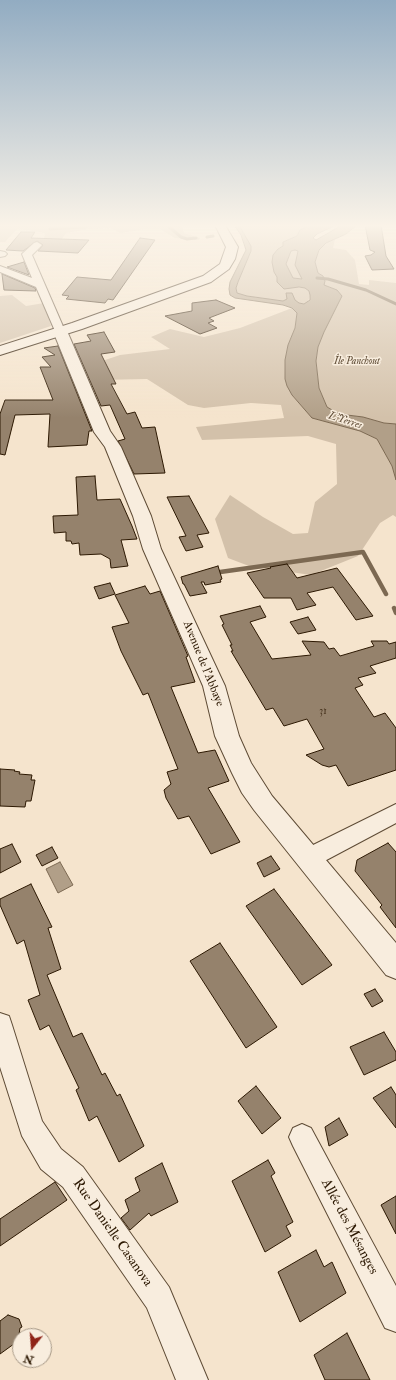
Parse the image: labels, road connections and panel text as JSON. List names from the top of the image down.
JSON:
{
  "streets": {
    "street": ["Avenue de l'Abbaye", "Allée des Mésanges", "Rue Danielle Casanova"]
  },
  "water": ["L'Yerres"],
  "parks": ["Île Panchout"],
  "house_numbers": ["31"],
  "north": "bottom"
}
